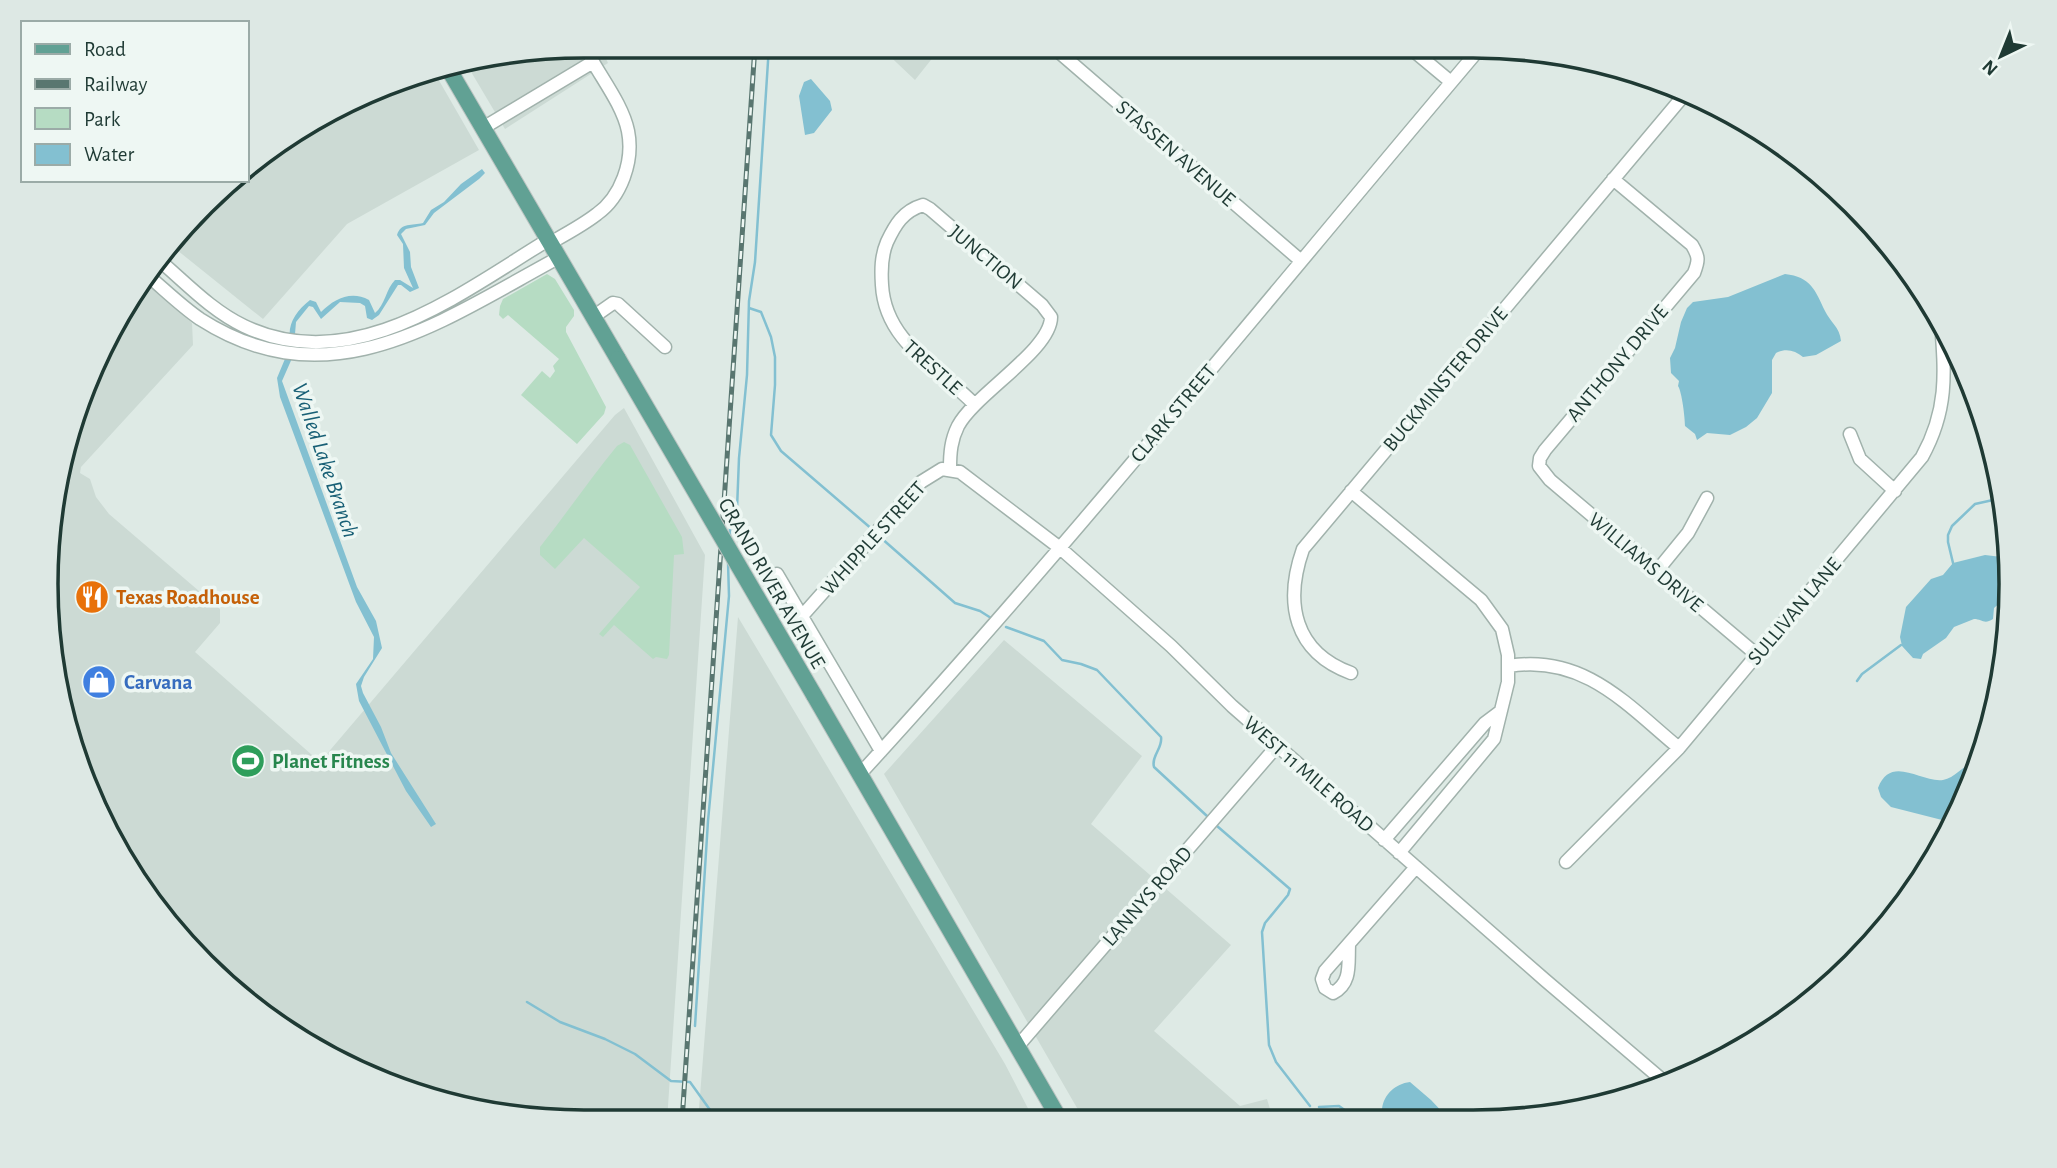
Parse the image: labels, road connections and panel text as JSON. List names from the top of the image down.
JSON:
{
  "streets": {
    "main road": ["GRAND RIVER AVENUE"],
    "street": [
      "STASSEN AVENUE",
      "JUNCTION",
      "ANTHONY DRIVE",
      "TRESTLE",
      "BUCKMINSTER DRIVE",
      "CLARK STREET",
      "WHIPPLE STREET",
      "WILLIAMS DRIVE",
      "SULLIVAN LANE",
      "WEST 11 MILE ROAD",
      "LANNYS ROAD"
    ]
  },
  "crossings": [
    ["STASSEN AVENUE", "CLARK STREET"],
    ["JUNCTION", "TRESTLE"],
    ["ANTHONY DRIVE", "BUCKMINSTER DRIVE"],
    ["ANTHONY DRIVE", "WILLIAMS DRIVE"],
    ["CLARK STREET", "GRAND RIVER AVENUE"],
    ["CLARK STREET", "WEST 11 MILE ROAD"],
    ["WHIPPLE STREET", "WEST 11 MILE ROAD"],
    ["WILLIAMS DRIVE", "SULLIVAN LANE"],
    ["GRAND RIVER AVENUE", "LANNYS ROAD"],
    ["WEST 11 MILE ROAD", "LANNYS ROAD"]
  ],
  "water": ["Walled Lake Branch"],
  "places": {
    "restaurant": ["Texas Roadhouse"],
    "shop": ["Carvana"],
    "sports": ["Planet Fitness"]
  },
  "legend": [
    "Road",
    "Railway",
    "Park",
    "Water"
  ],
  "north": "bottom left"
}
